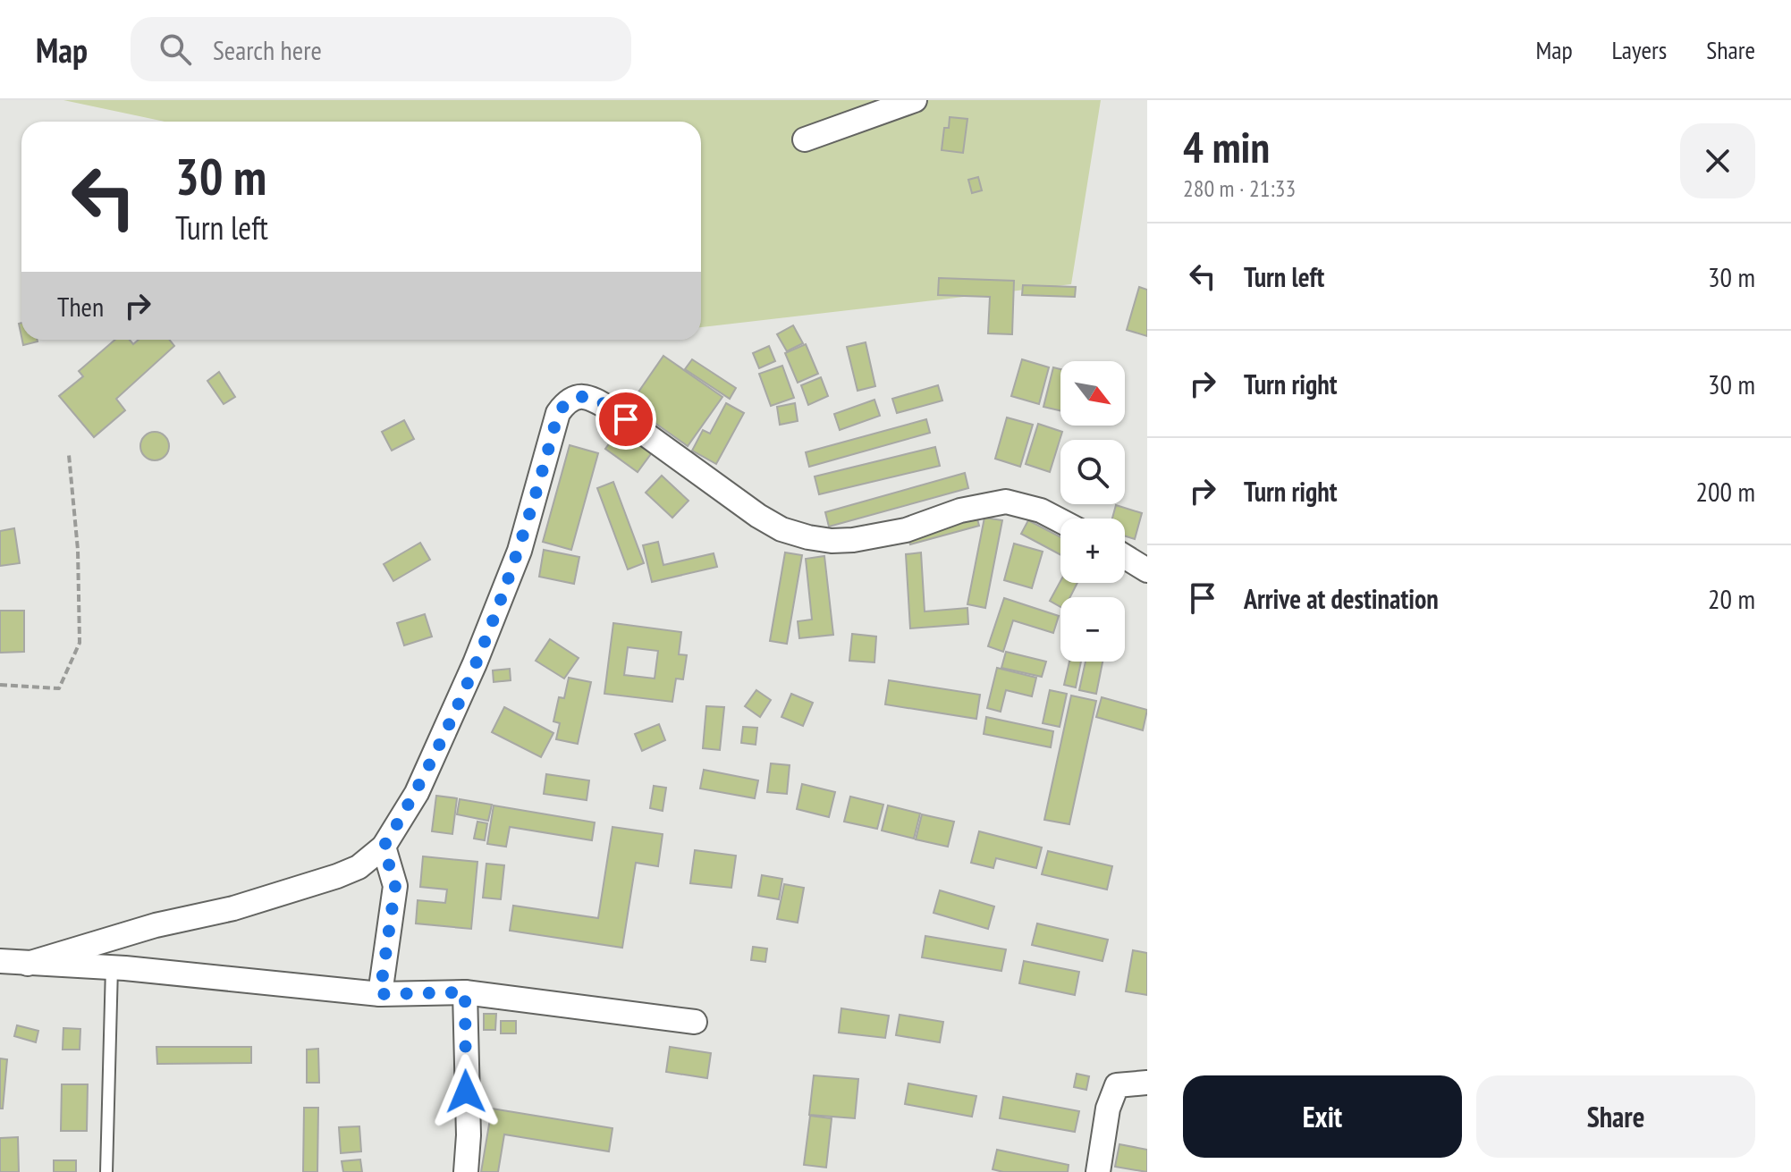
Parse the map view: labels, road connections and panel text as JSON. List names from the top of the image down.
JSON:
{
  "north": "bottom right",
  "page": {
    "header": "Map",
    "search": "Search here",
    "nav": ["Map", "Layers", "Share"],
    "heading": ["4 min", "280 m · 21:33"],
    "turn": ["30 m", "Turn left"],
    "list": [
      {
        "name": "Turn left",
        "value": "30 m"
      },
      {
        "name": "Turn right",
        "value": "30 m"
      },
      {
        "name": "Turn right",
        "value": "200 m"
      },
      {
        "name": "Arrive at destination",
        "value": "20 m"
      }
    ],
    "then": "Then",
    "map_buttons": ["+", "−"],
    "buttons": ["Exit", "Share"]
  }
}
